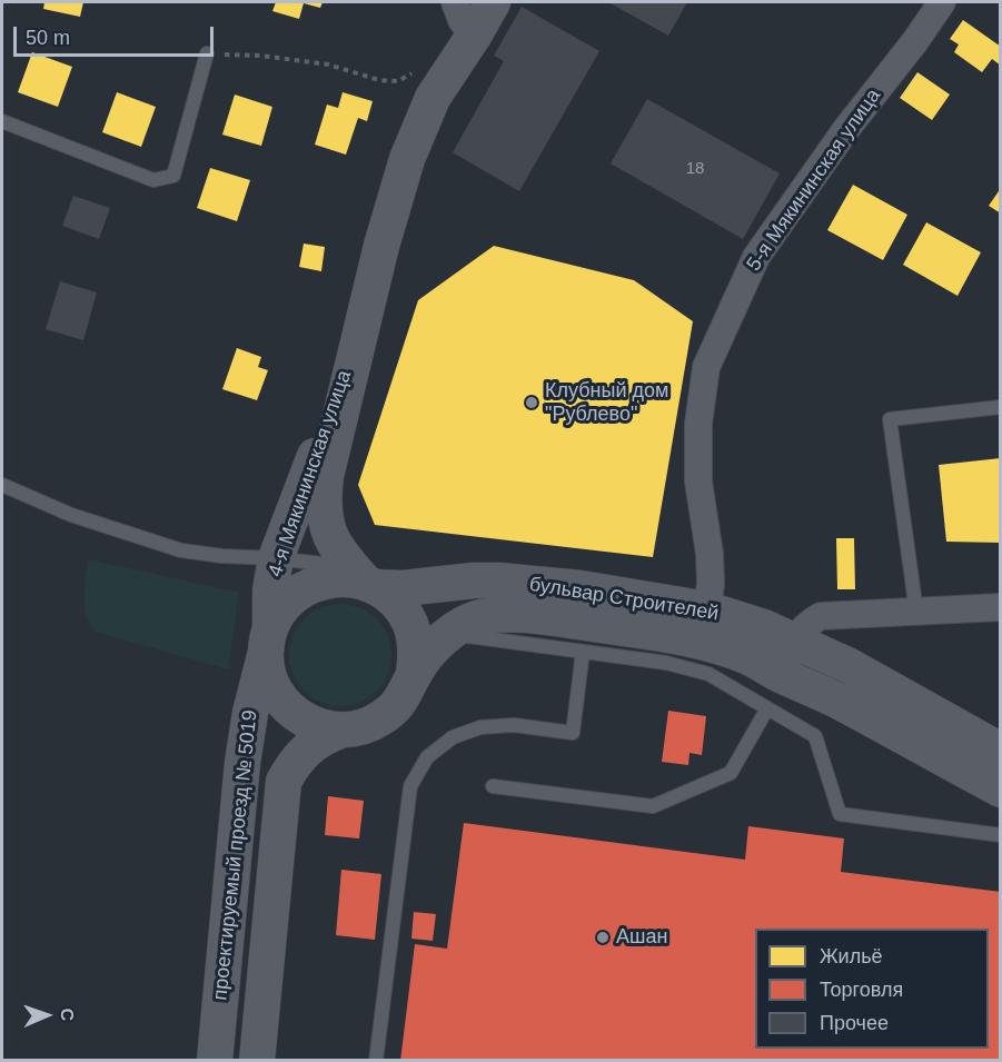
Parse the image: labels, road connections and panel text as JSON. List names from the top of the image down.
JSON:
{
  "streets": {
    "street": [
      "5-я Мякининская улица",
      "4-я Мякининская улица",
      "бульвар Строителей",
      "проектируемый проезд № 5019"
    ]
  },
  "crossings": [
    ["5-я Мякининская улица", "бульвар Строителей"],
    ["4-я Мякининская улица", "бульвар Строителей"],
    ["4-я Мякининская улица", "проектируемый проезд № 5019"],
    ["бульвар Строителей", "проектируемый проезд № 5019"]
  ],
  "places": ["Клубный дом \"Рублево\"", "Ашан"],
  "house_numbers": ["18"],
  "legend": ["Жильё", "Торговля", "Прочее"],
  "scale_bar": "50 m",
  "north": "right"
}
